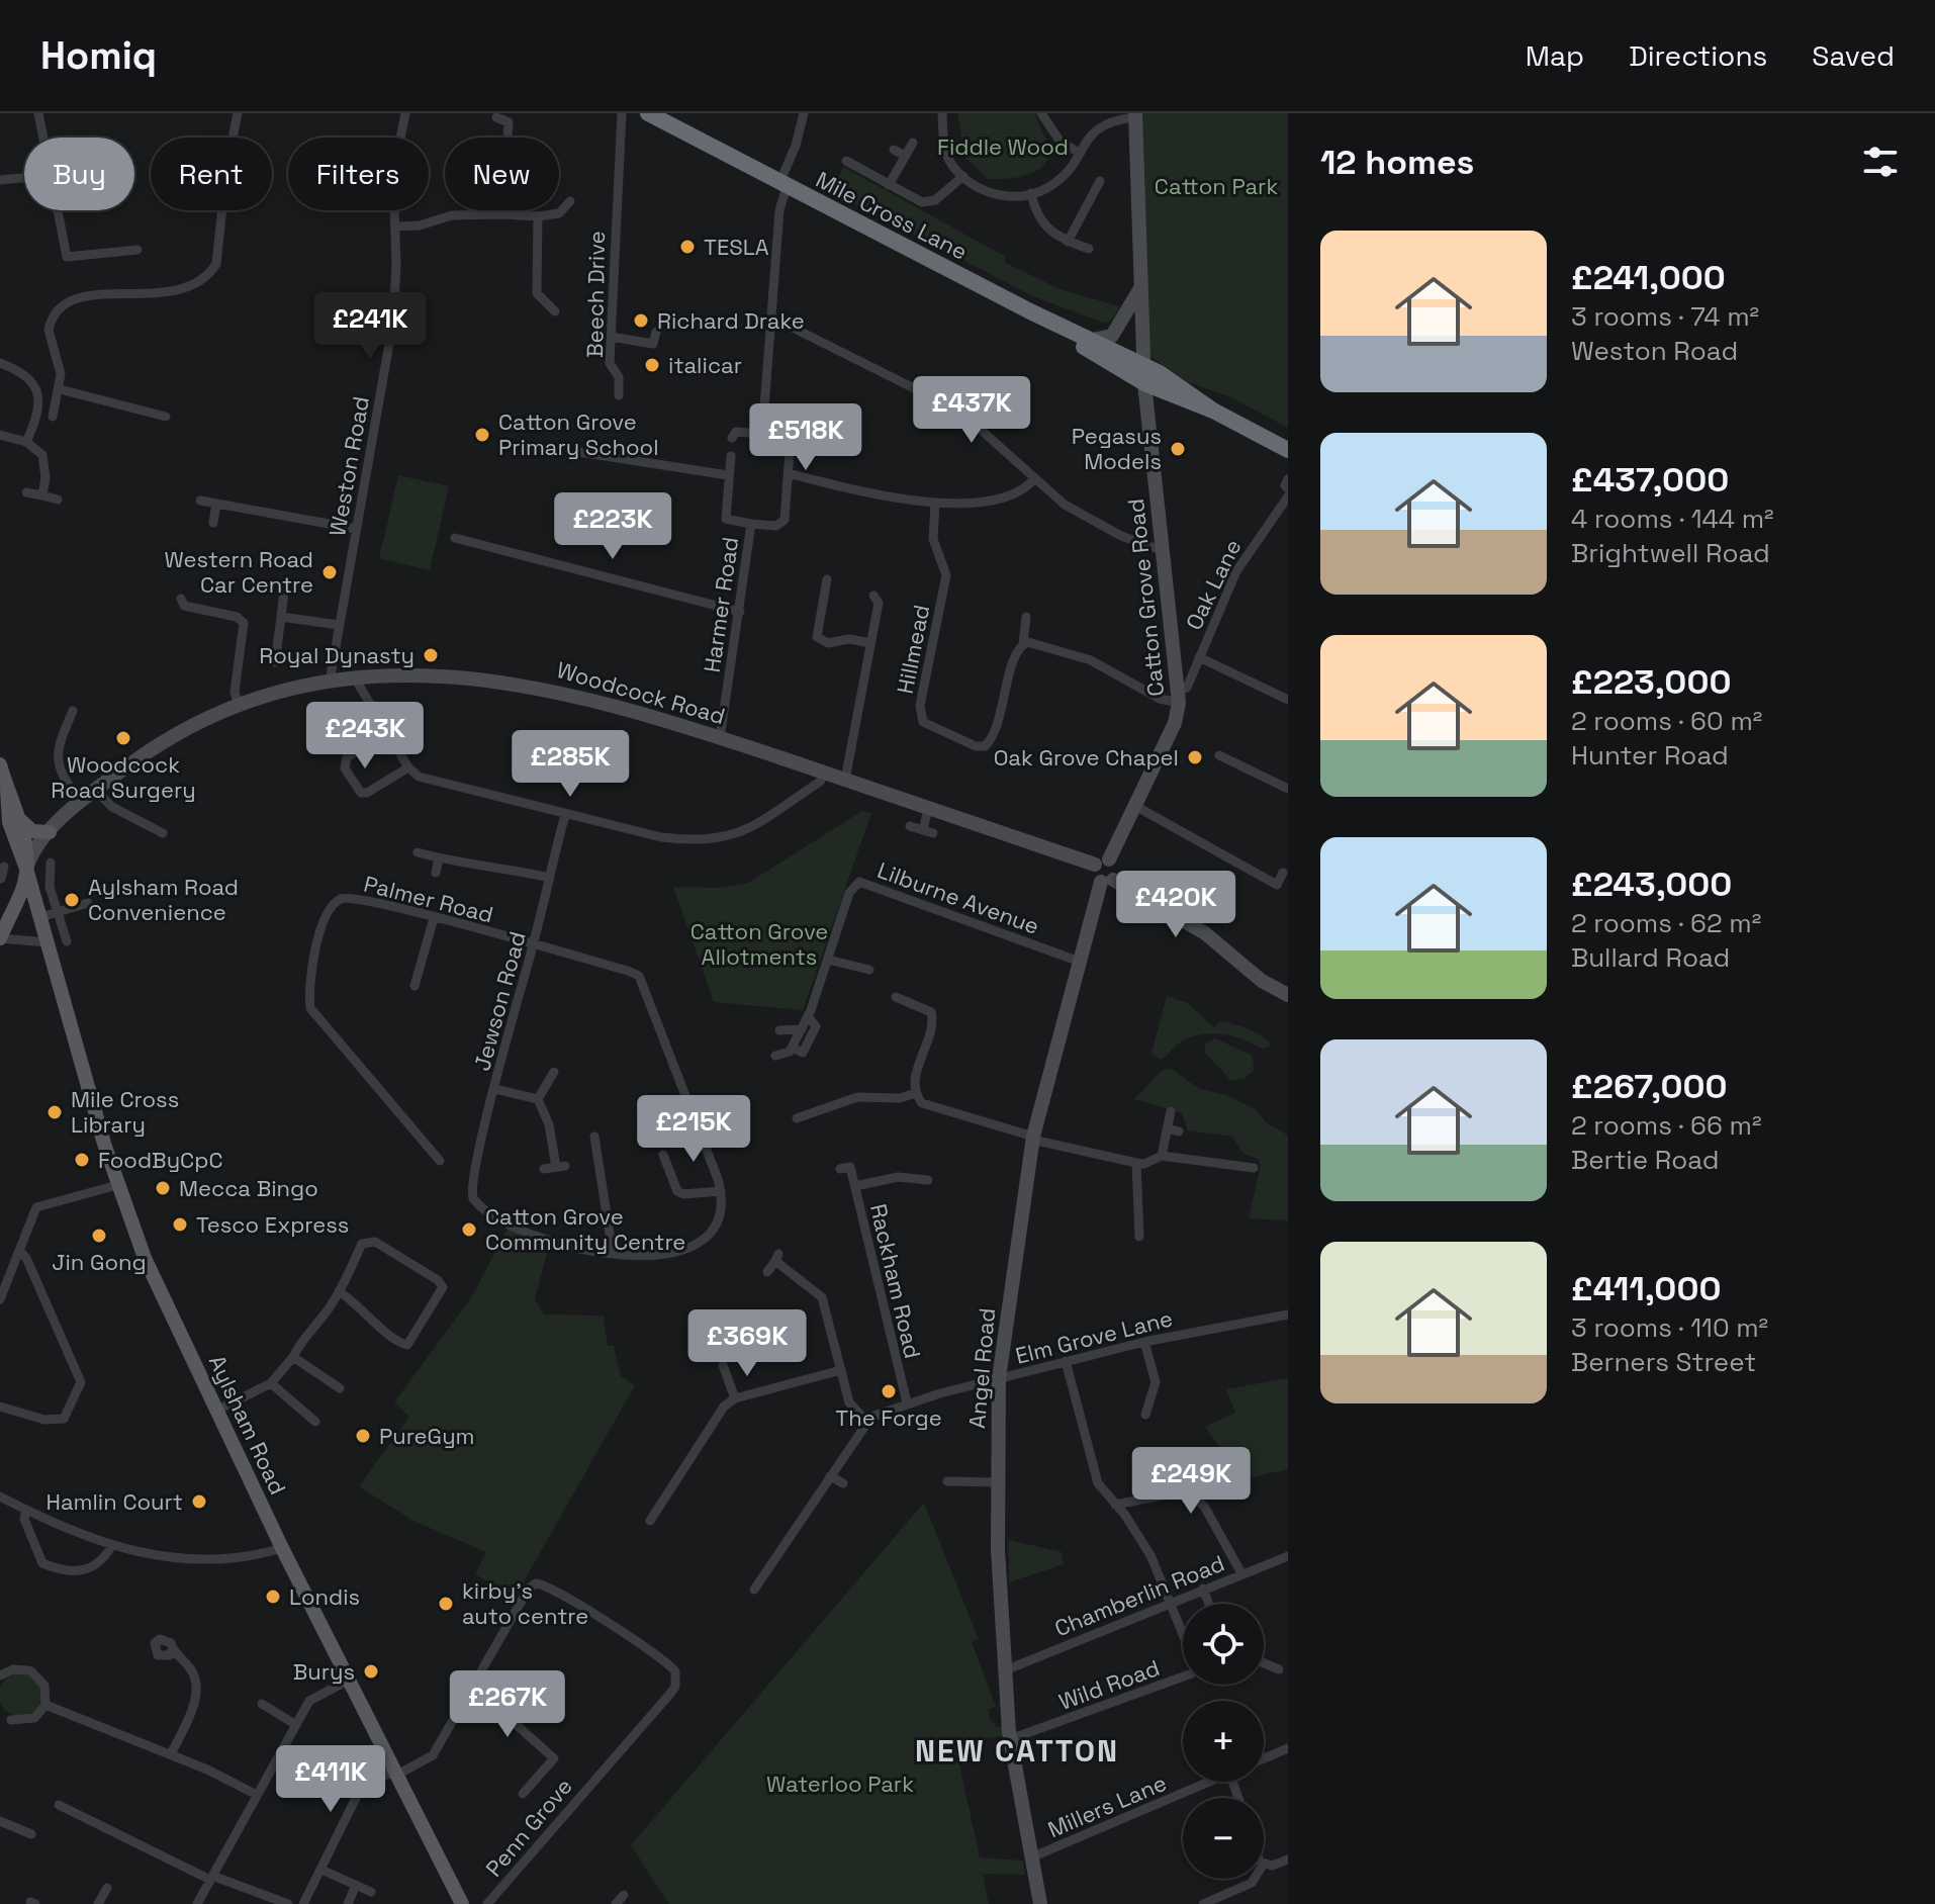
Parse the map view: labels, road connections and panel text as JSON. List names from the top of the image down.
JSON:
{
  "streets": {
    "highway": ["Mile Cross Lane"],
    "main road": ["Aylsham Road"],
    "street": [
      "Beech Drive",
      "Weston Road",
      "Oak Lane",
      "Catton Grove Road",
      "Harmer Road",
      "Hillmead",
      "Woodcock Road",
      "Lilburne Avenue",
      "Palmer Road",
      "Jewson Road",
      "Rackham Road",
      "Elm Grove Lane",
      "Angel Road",
      "Chamberlin Road",
      "Wild Road",
      "Millers Lane",
      "Penn Grove"
    ]
  },
  "crossings": [
    ["Mile Cross Lane", "Catton Grove Road"],
    ["Weston Road", "Woodcock Road"],
    ["Oak Lane", "Catton Grove Road"],
    ["Catton Grove Road", "Woodcock Road"],
    ["Harmer Road", "Woodcock Road"],
    ["Woodcock Road", "Aylsham Road"],
    ["Lilburne Avenue", "Angel Road"],
    ["Palmer Road", "Jewson Road"],
    ["Rackham Road", "Elm Grove Lane"],
    ["Elm Grove Lane", "Angel Road"],
    ["Angel Road", "Chamberlin Road"],
    ["Angel Road", "Wild Road"],
    ["Angel Road", "Millers Lane"],
    ["Chamberlin Road", "Wild Road"]
  ],
  "districts": ["NEW CATTON"],
  "parks": [
    "Fiddle Wood",
    "Catton Park",
    "Catton Grove Allotments",
    "Waterloo Park"
  ],
  "places": [
    "TESLA",
    "Richard Drake",
    "italicar",
    "Catton Grove Primary School",
    "Pegasus Models",
    "Western Road Car Centre",
    "Royal Dynasty",
    "Woodcock Road Surgery",
    "Oak Grove Chapel",
    "Aylsham Road Convenience",
    "Mile Cross Library",
    "FoodByCpC",
    "Mecca Bingo",
    "Tesco Express",
    "Catton Grove Community Centre",
    "Jin Gong",
    "The Forge",
    "PureGym",
    "Hamlin Court",
    "Londis",
    "kirby's auto centre",
    "Burys"
  ],
  "page": {
    "header": "Homiq",
    "nav": ["Map", "Directions", "Saved"],
    "heading": "12 homes",
    "chip": [
      "Buy",
      "Rent",
      "Filters",
      "New"
    ],
    "list": [
      {
        "name": "£241,000",
        "note": "3 rooms · 74 m² · Weston Road"
      },
      {
        "name": "£437,000",
        "note": "4 rooms · 144 m² · Brightwell Road"
      },
      {
        "name": "£223,000",
        "note": "2 rooms · 60 m² · Hunter Road"
      },
      {
        "name": "£243,000",
        "note": "2 rooms · 62 m² · Bullard Road"
      },
      {
        "name": "£267,000",
        "note": "2 rooms · 66 m² · Bertie Road"
      },
      {
        "name": "£411,000",
        "note": "3 rooms · 110 m² · Berners Street"
      }
    ],
    "price": [
      "£241K",
      "£437K",
      "£518K",
      "£223K",
      "£243K",
      "£285K",
      "£420K",
      "£215K",
      "£369K",
      "£249K",
      "£267K",
      "£411K"
    ],
    "map_buttons": ["+", "−"]
  }
}
